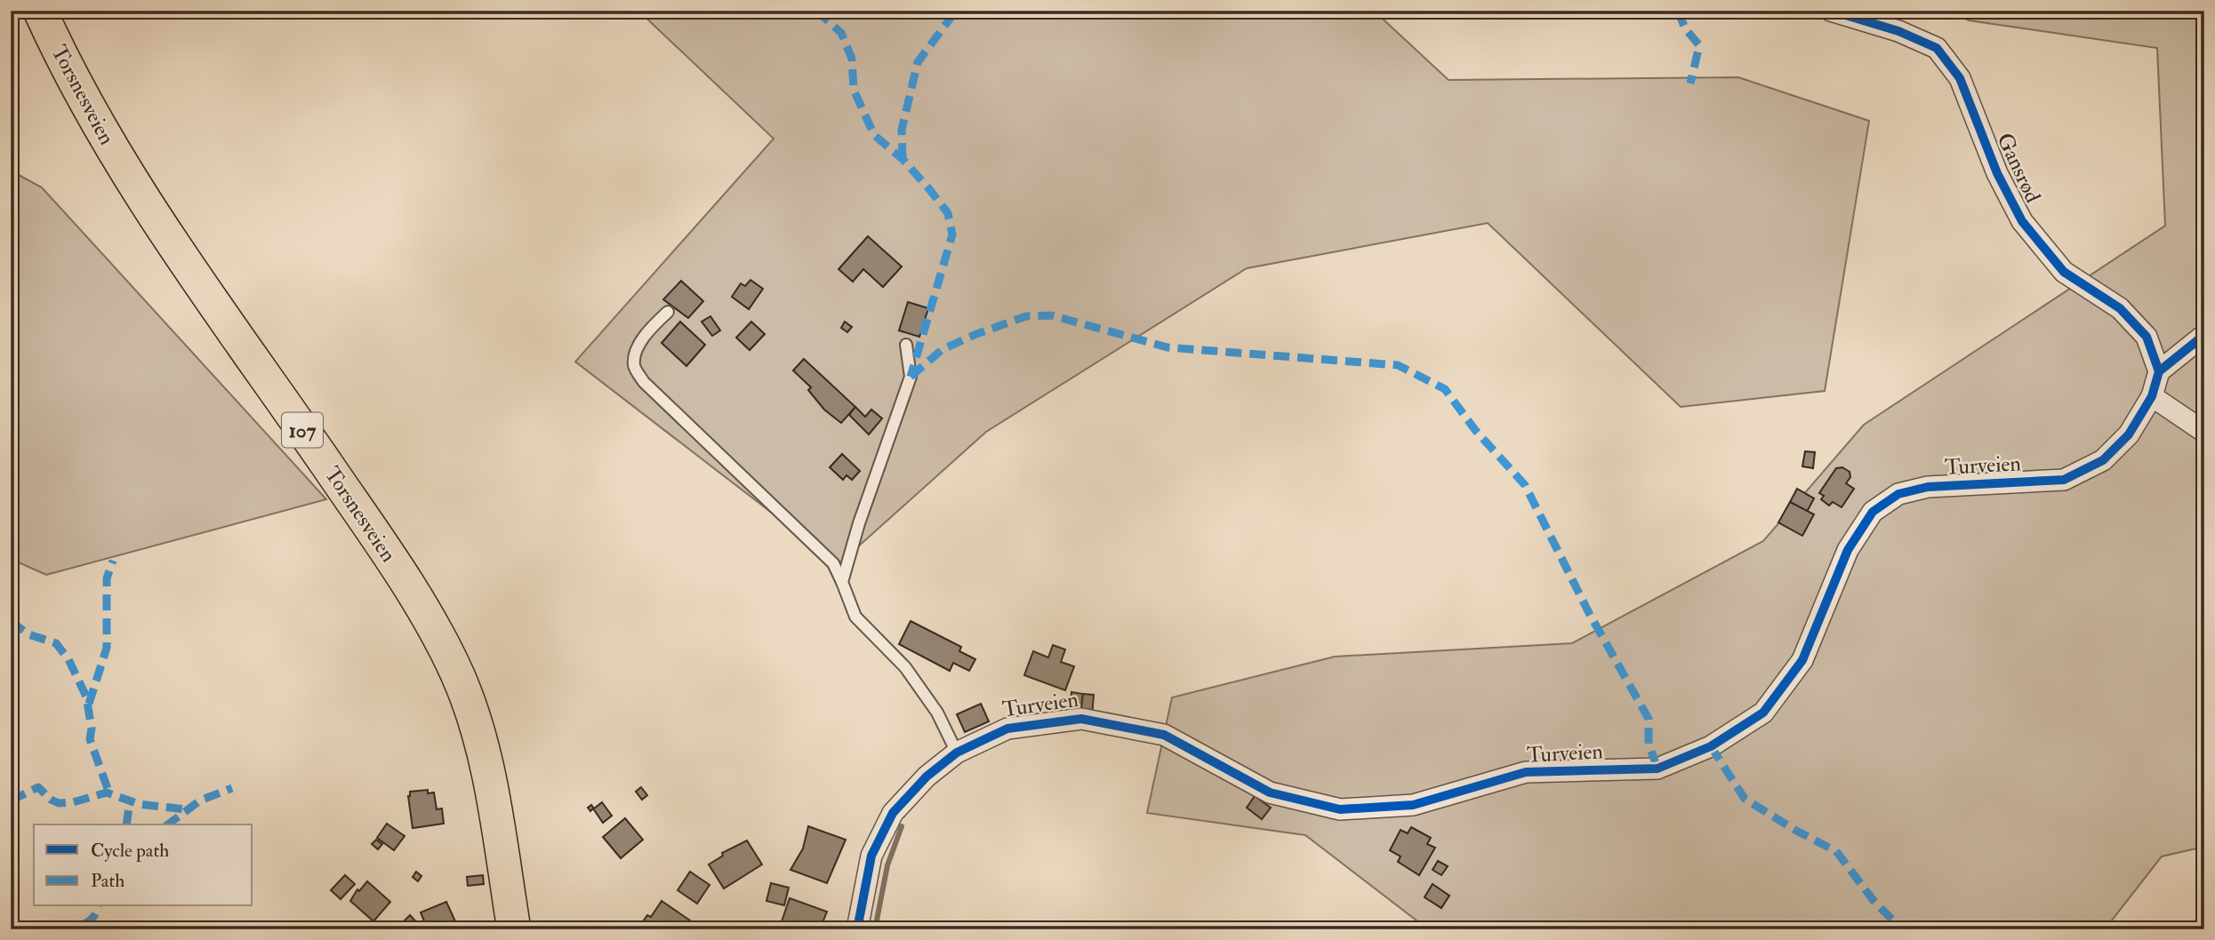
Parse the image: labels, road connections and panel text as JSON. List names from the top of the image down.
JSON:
{
  "streets": {
    "main road": ["Torsnesveien", "107"],
    "street": ["Gansrød", "Turveien"]
  },
  "crossings": [
    ["Gansrød", "Turveien"]
  ],
  "legend": ["Cycle path", "Path"]
}
